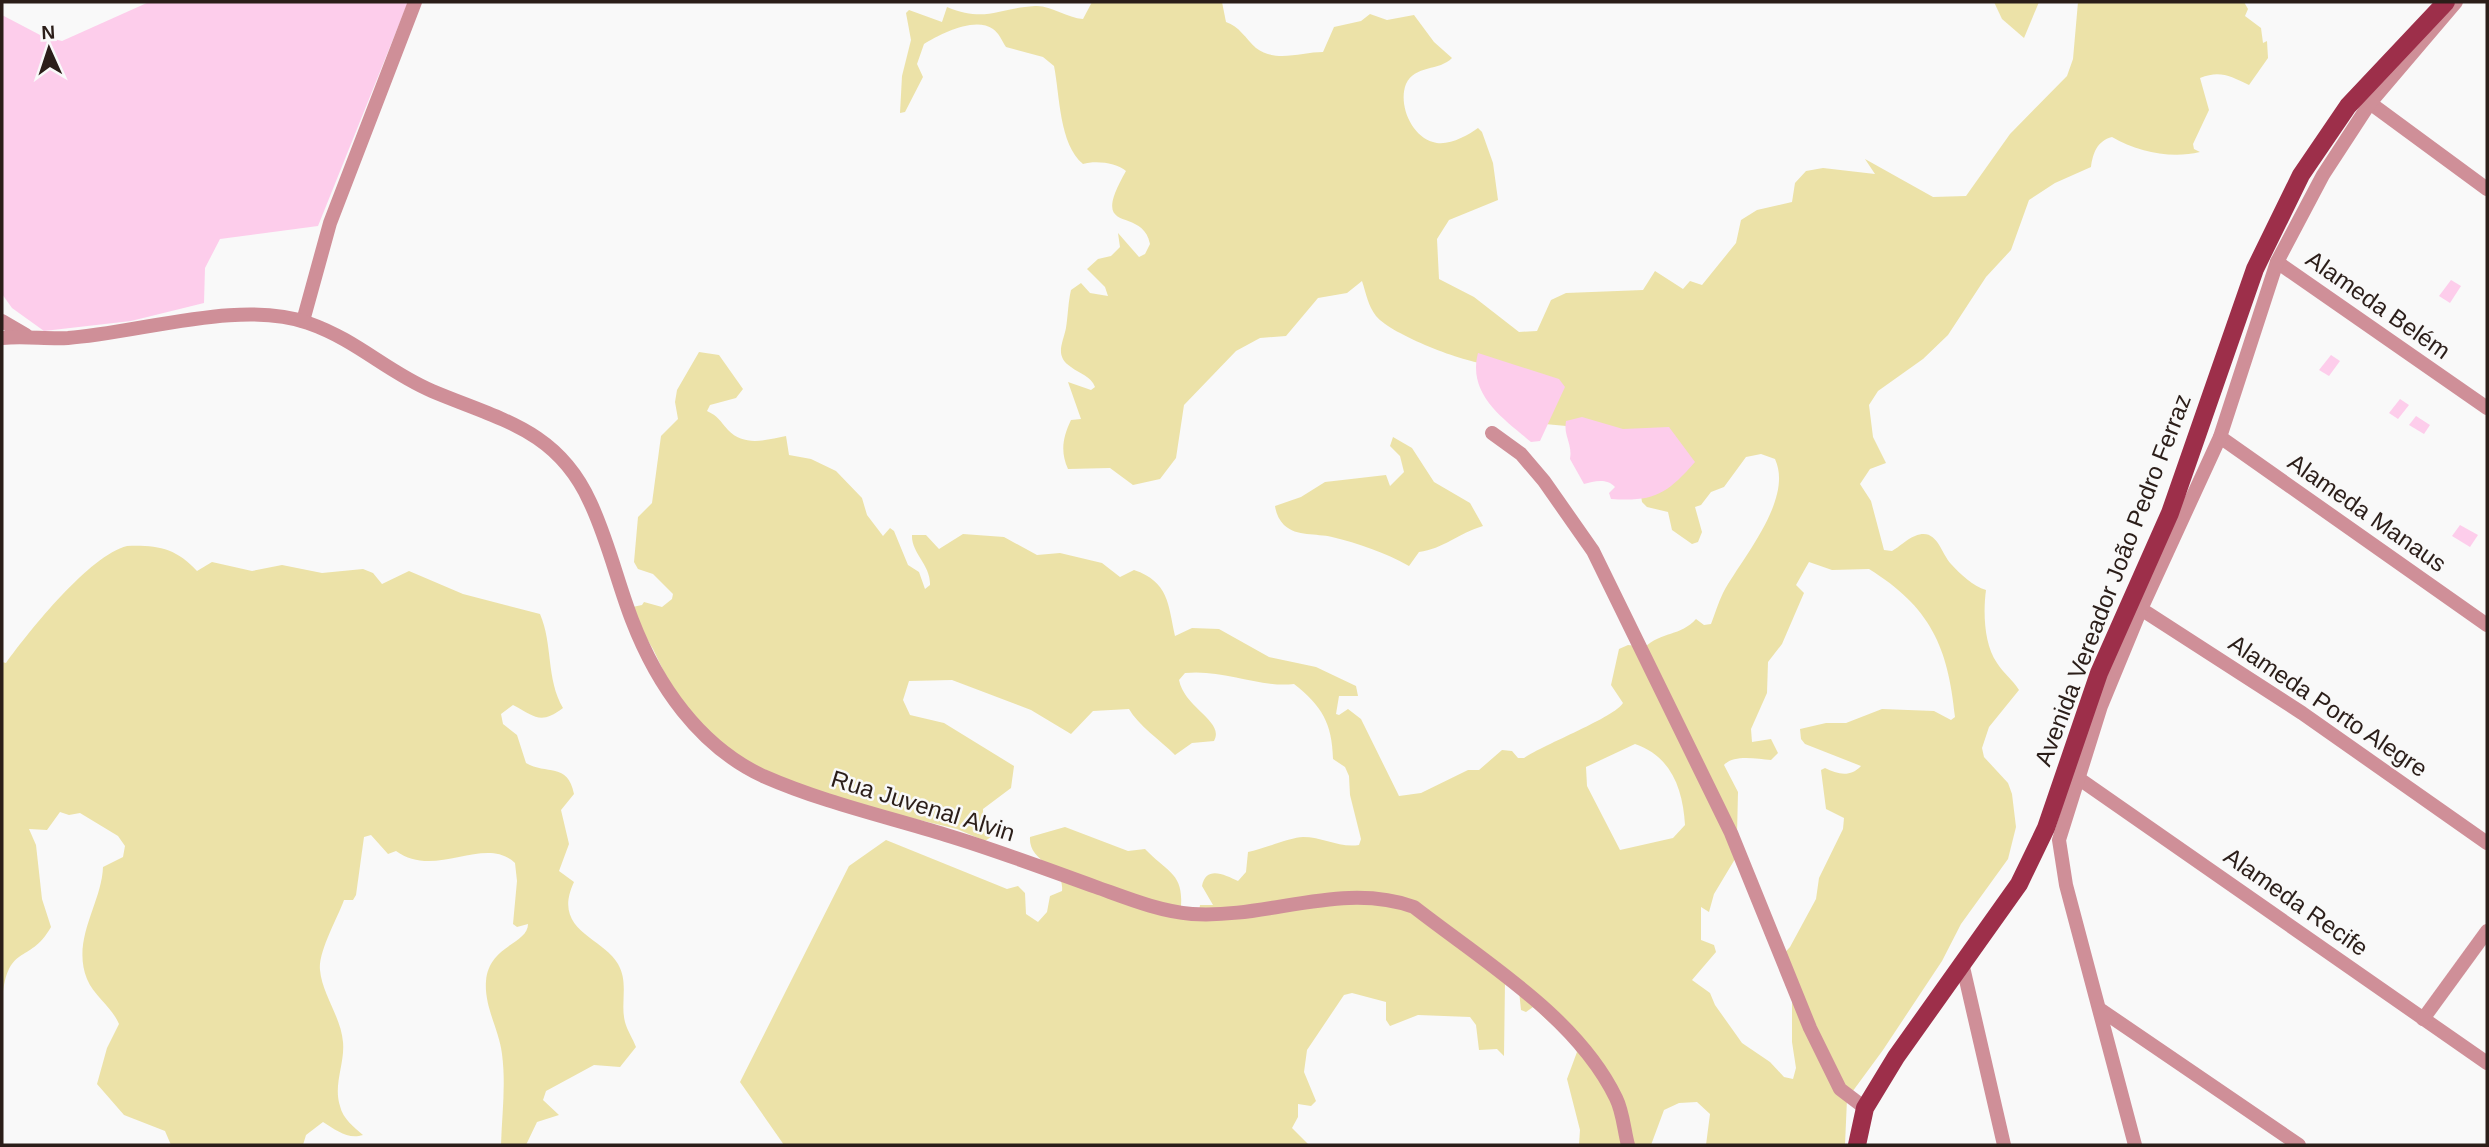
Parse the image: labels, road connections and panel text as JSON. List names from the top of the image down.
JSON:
{
  "streets": {
    "main road": ["Avenida Vereador João Pedro Ferraz"],
    "street": [
      "Alameda Belém",
      "Alameda Manaus",
      "Alameda Porto Alegre",
      "Rua Juvenal Alvin",
      "Alameda Recife"
    ]
  },
  "north": "top"
}
